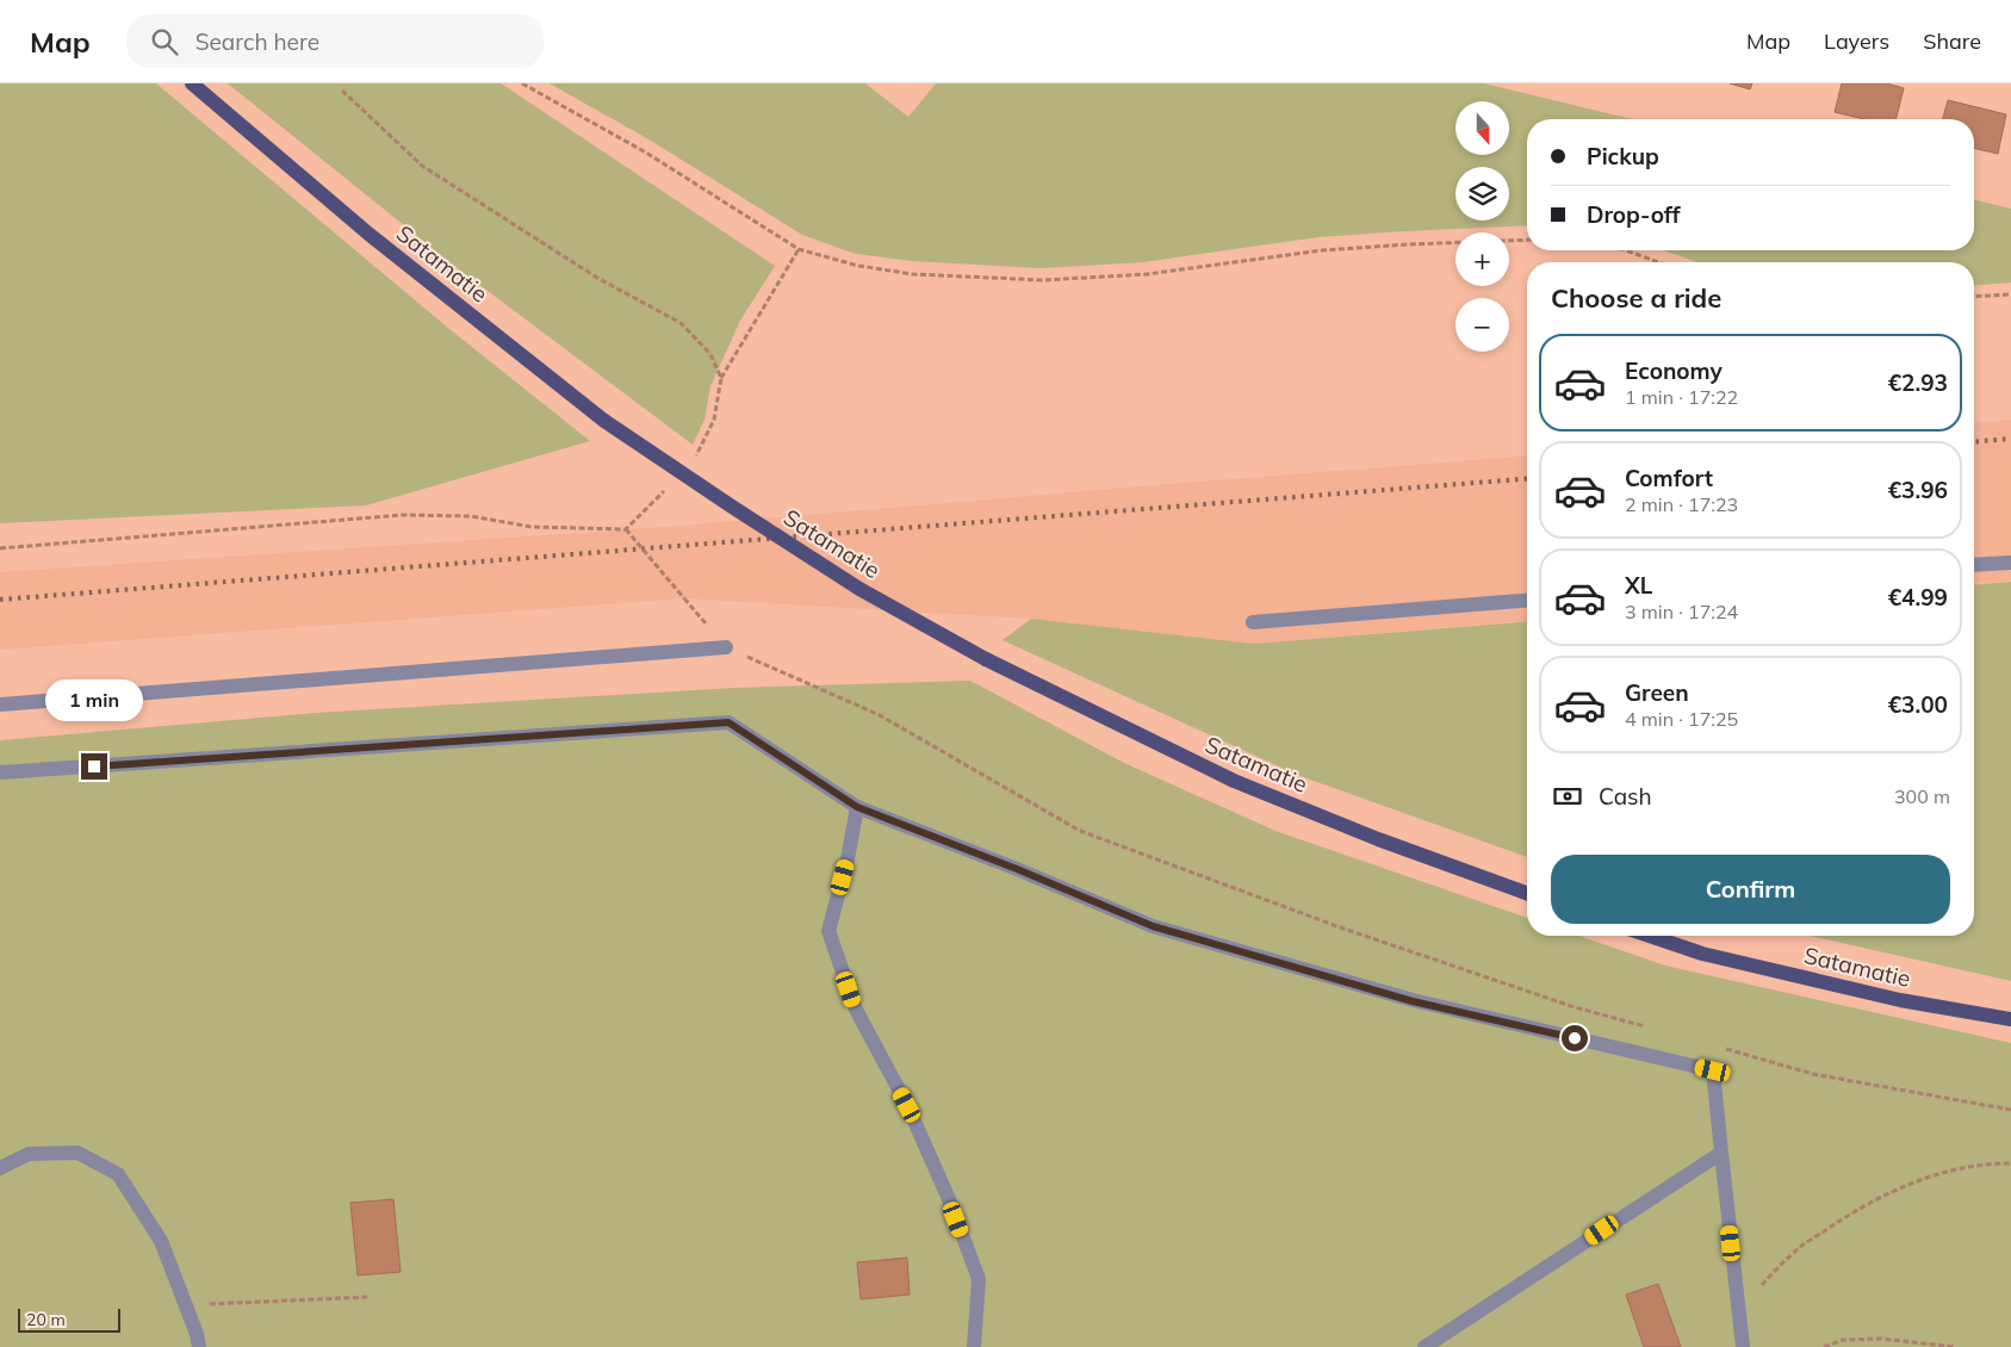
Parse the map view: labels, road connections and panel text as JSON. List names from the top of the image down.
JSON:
{
  "streets": {
    "main road": ["Satamatie"]
  },
  "scale_bar": "20 m",
  "north": "bottom",
  "page": {
    "header": "Map",
    "search": "Search here",
    "nav": ["Map", "Layers", "Share"],
    "map_buttons": ["+", "−"],
    "banner": ["Pickup", "Drop-off"],
    "heading": "Choose a ride",
    "list": [
      {
        "name": "Economy",
        "note": "1 min · 17:22",
        "value": "€2.93"
      },
      {
        "name": "Comfort",
        "note": "2 min · 17:23",
        "value": "€3.96"
      },
      {
        "name": "XL",
        "note": "3 min · 17:24",
        "value": "€4.99"
      },
      {
        "name": "Green",
        "note": "4 min · 17:25",
        "value": "€3.00"
      }
    ],
    "bubble": "1 min",
    "pay": ["Cash", "300 m"],
    "buttons": "Confirm",
    "scale": "20 m"
  }
}
